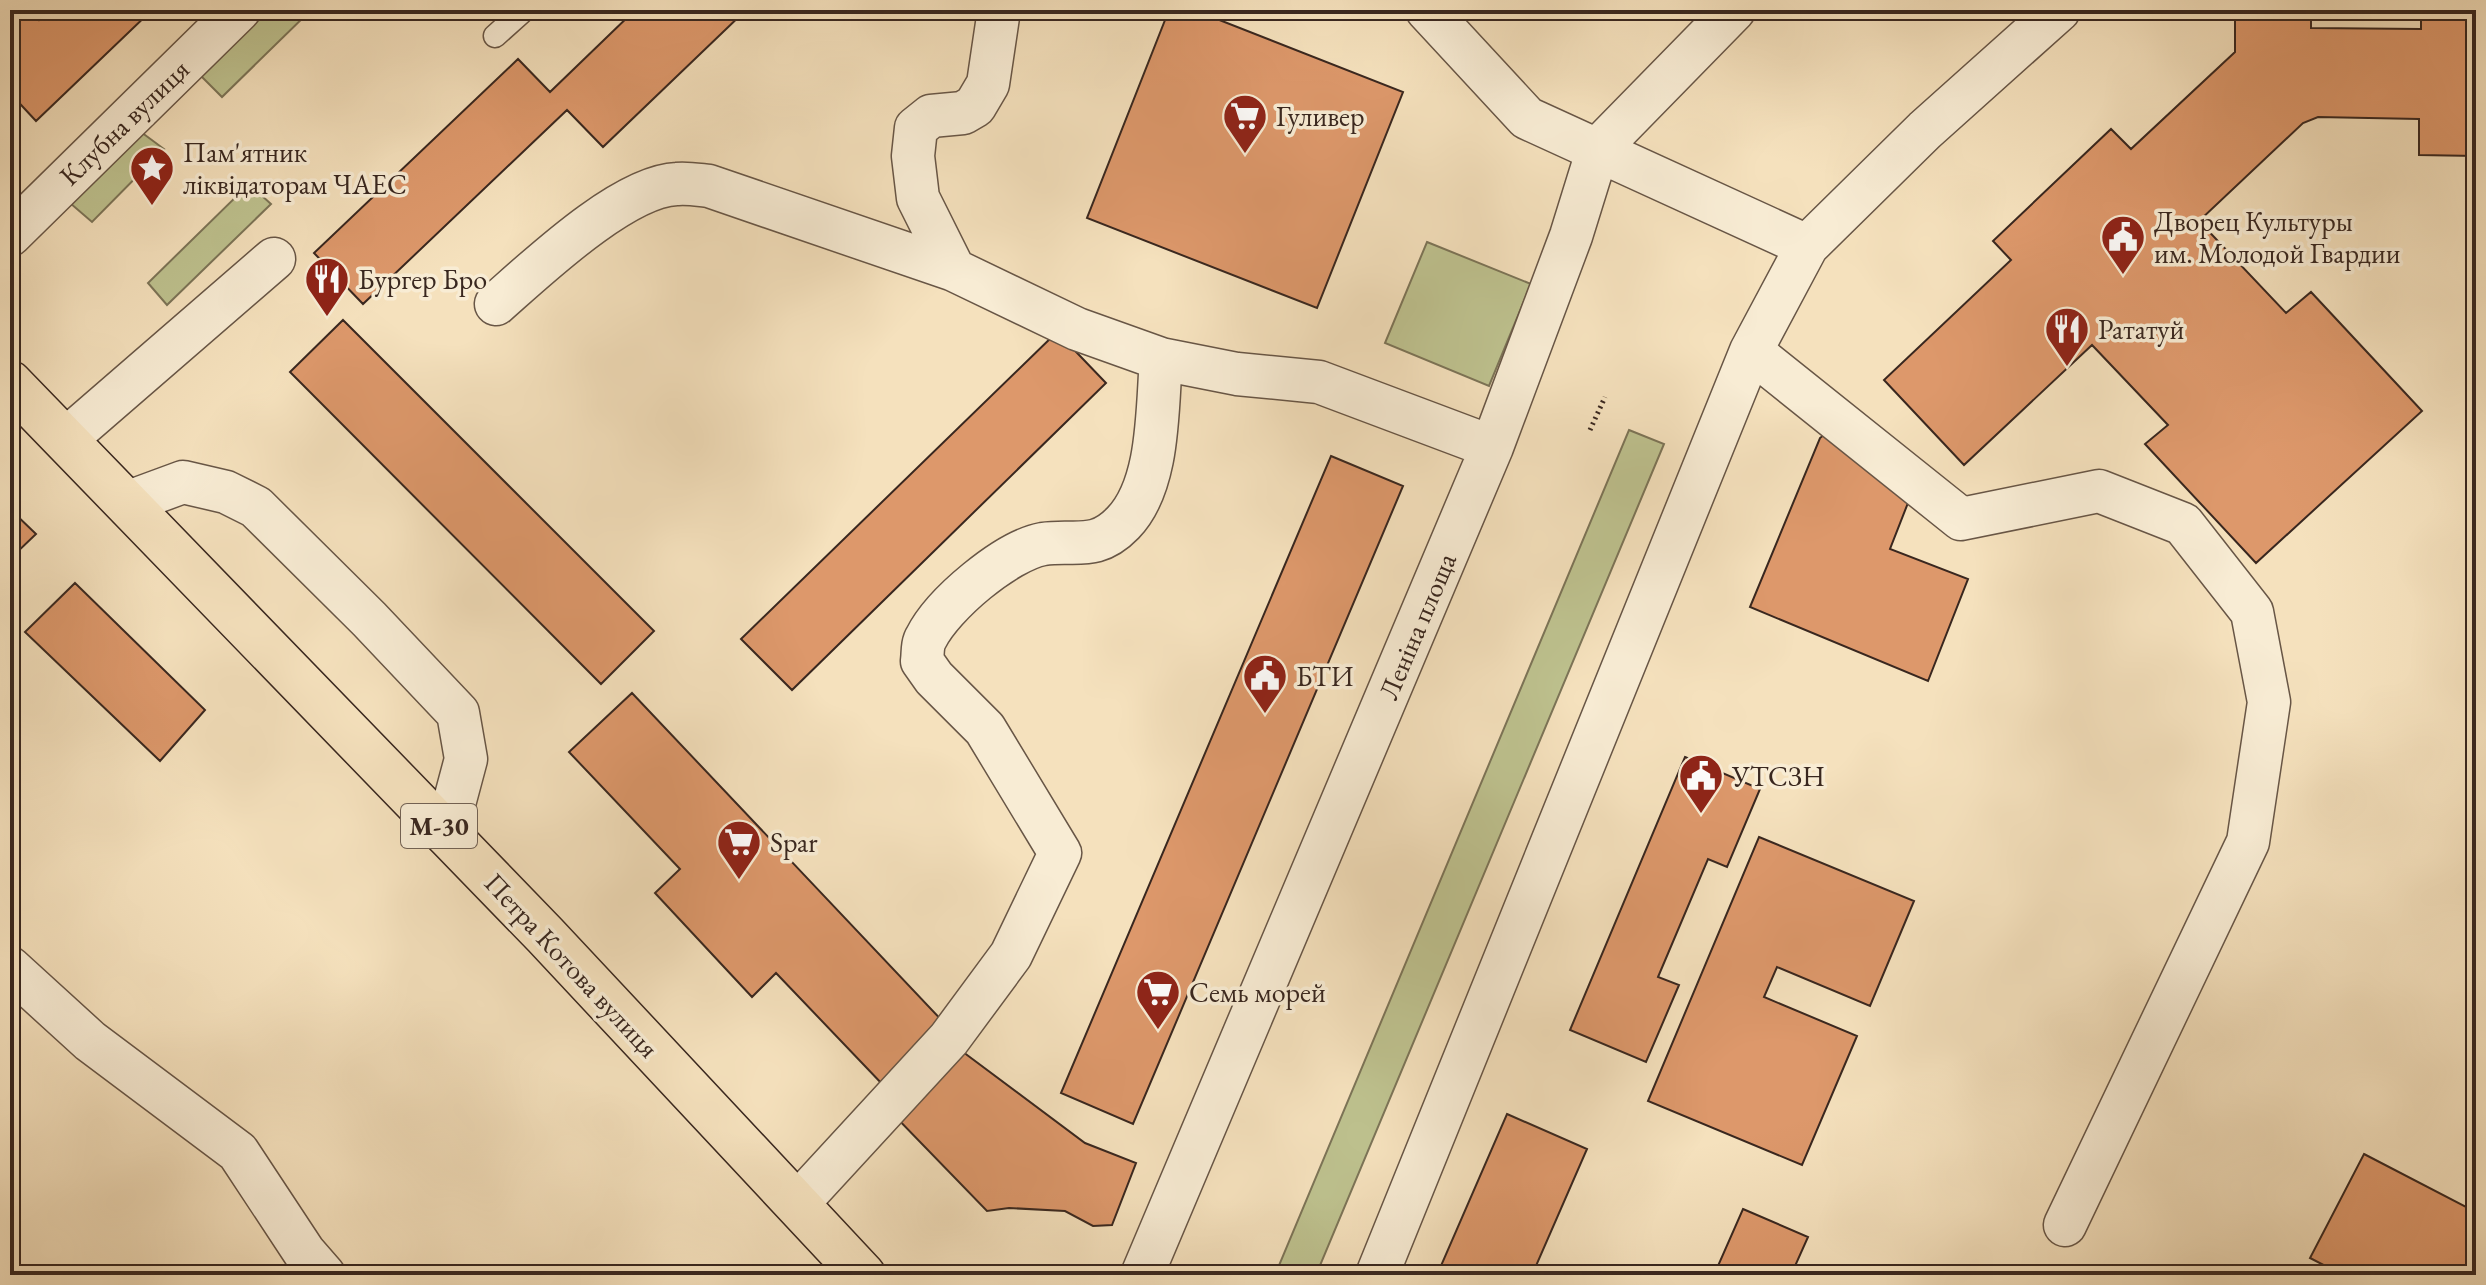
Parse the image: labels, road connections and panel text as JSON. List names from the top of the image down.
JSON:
{
  "streets": {
    "highway": ["М-30", "Петра Котова вулиця"],
    "street": ["Клубна вулиця", "Леніна площа"]
  },
  "places": {
    "supermarket": ["Гуливер", "Spar", "Семь морей"],
    "place": ["Пам'ятник ліквідаторам ЧАЕС"],
    "public building": ["Дворец Культуры им. Молодой Гвардии", "БТИ", "УТСЗН"],
    "restaurant": ["Бургер Бро", "Рататуй"]
  }
}
